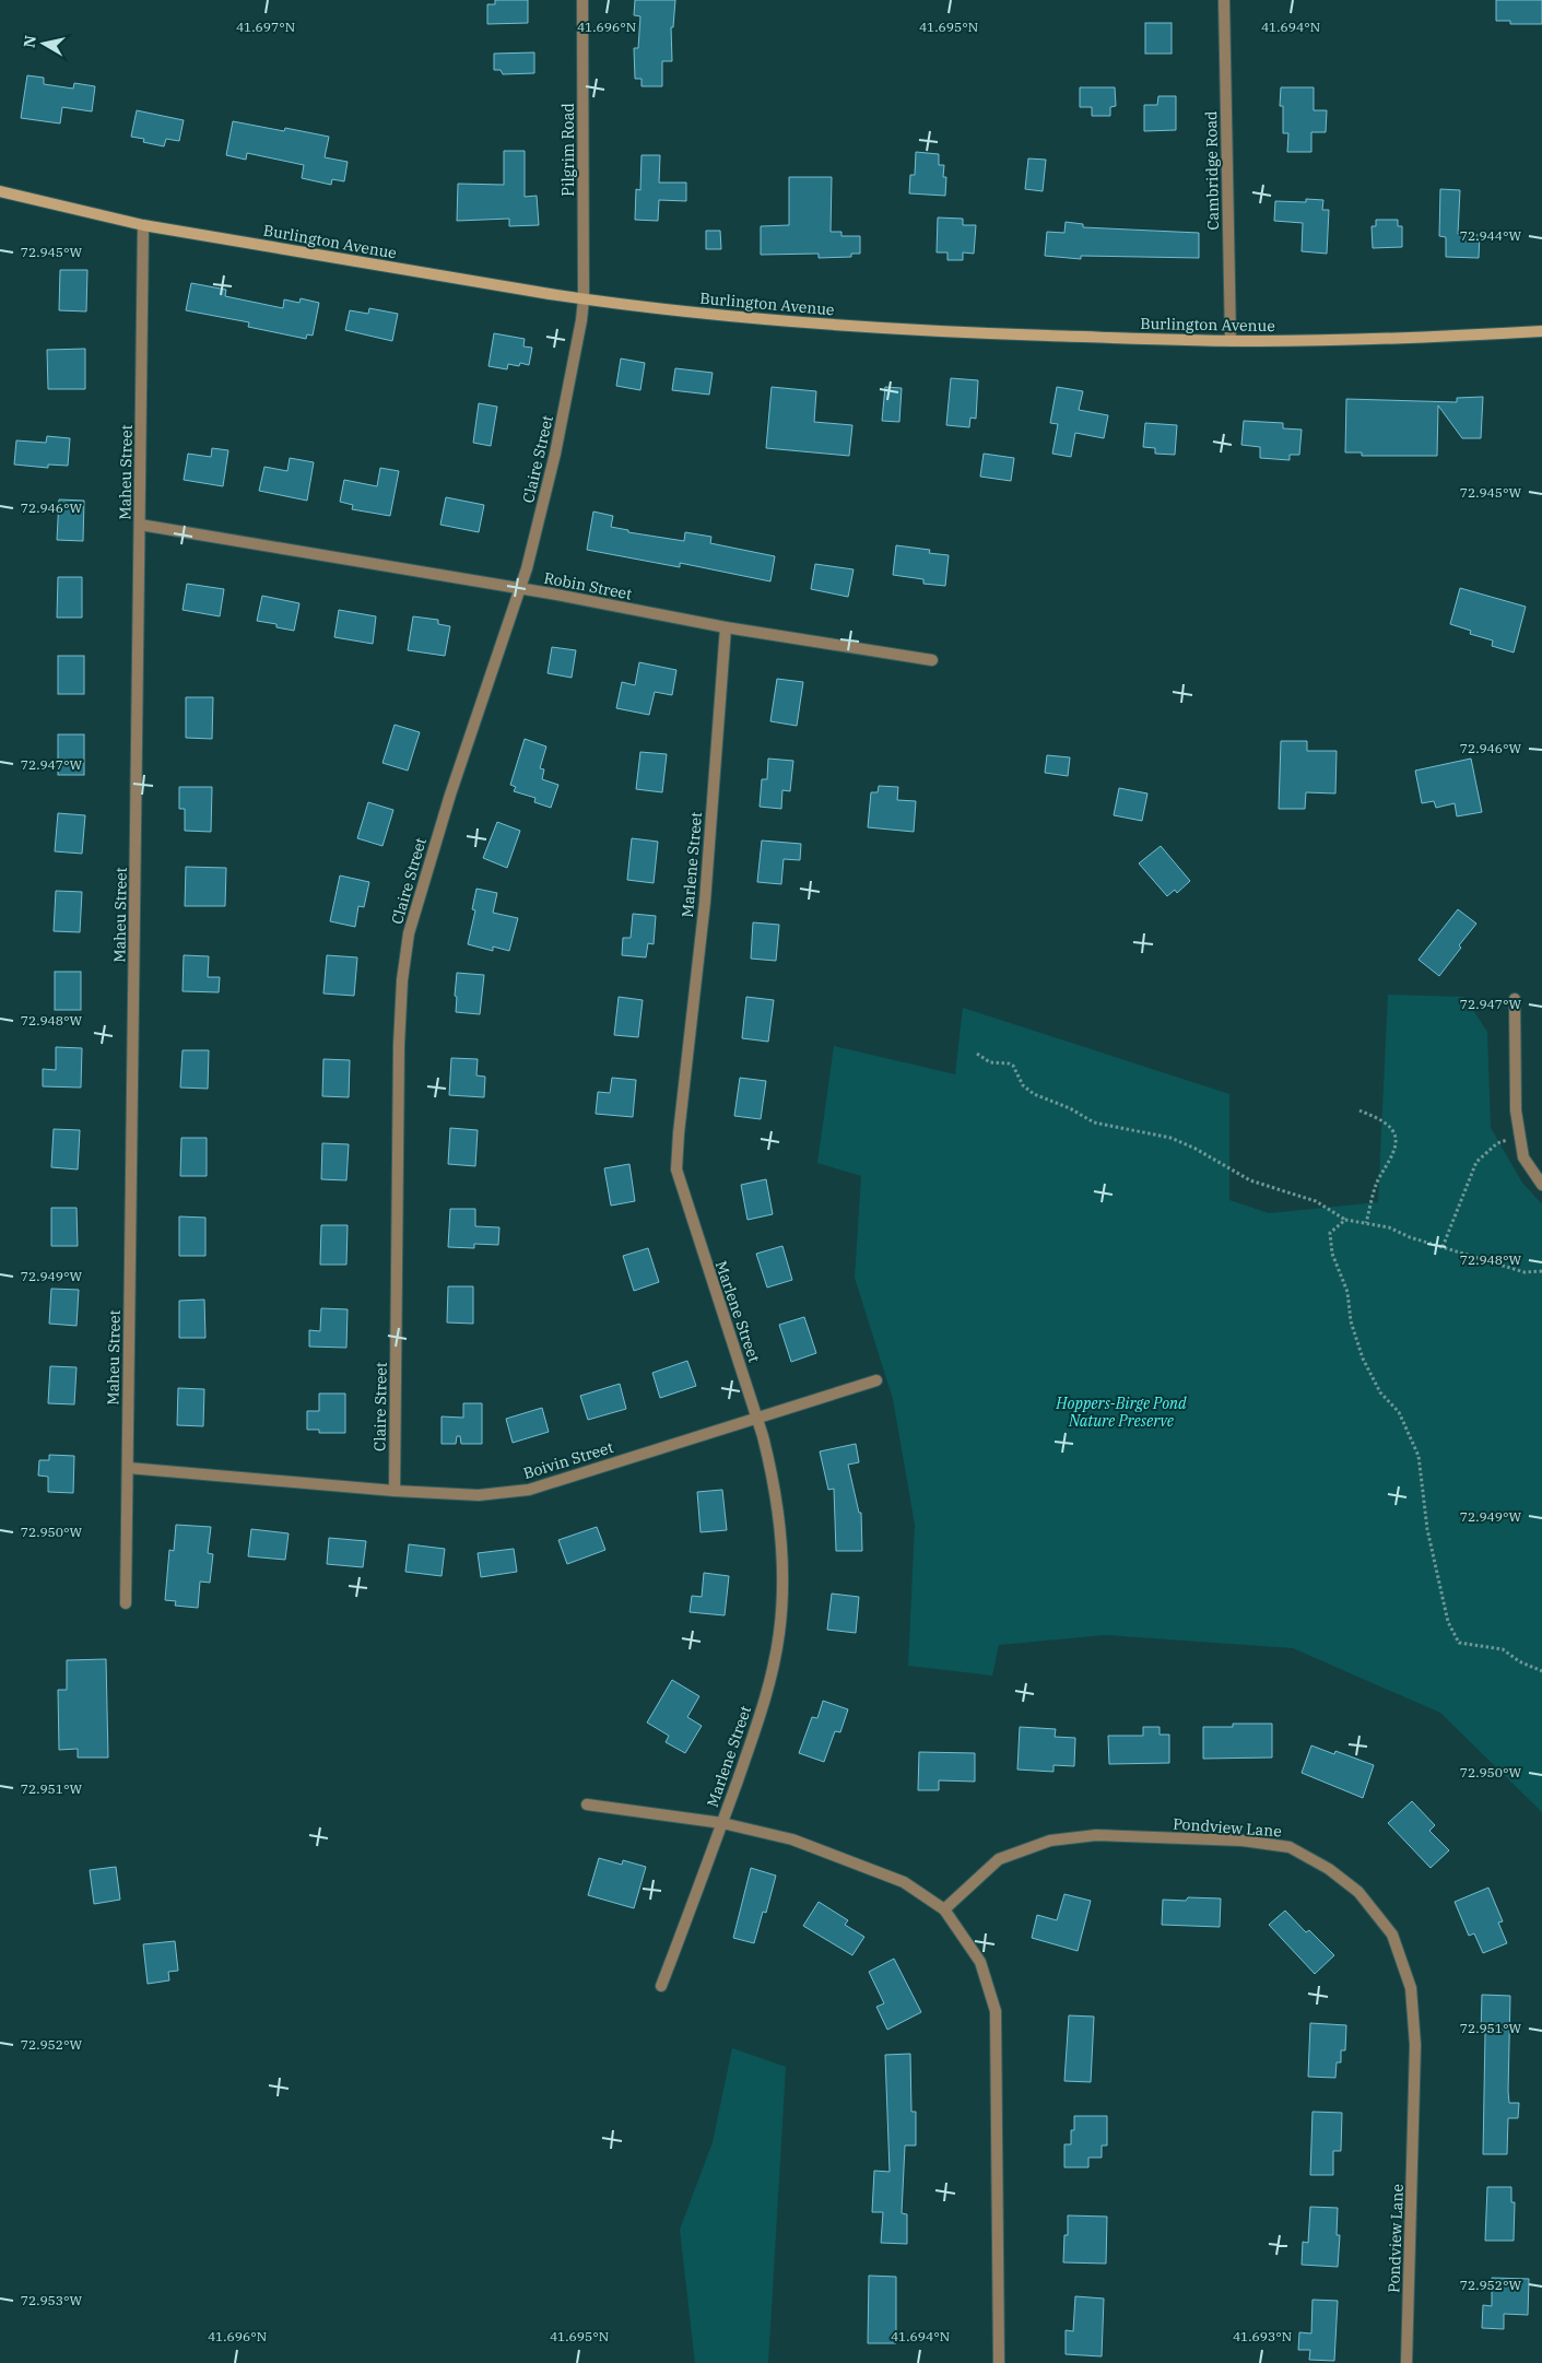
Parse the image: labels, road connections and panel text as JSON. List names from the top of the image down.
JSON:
{
  "streets": {
    "main road": ["Burlington Avenue"],
    "street": [
      "Pilgrim Road",
      "Cambridge Road",
      "Claire Street",
      "Maheu Street",
      "Robin Street",
      "Marlene Street",
      "Boivin Street",
      "Pondview Lane"
    ]
  },
  "crossings": [
    ["Pilgrim Road", "Burlington Avenue"],
    ["Pilgrim Road", "Claire Street"],
    ["Cambridge Road", "Burlington Avenue"],
    ["Burlington Avenue", "Claire Street"],
    ["Burlington Avenue", "Maheu Street"],
    ["Claire Street", "Robin Street"],
    ["Claire Street", "Boivin Street"],
    ["Maheu Street", "Robin Street"],
    ["Maheu Street", "Boivin Street"],
    ["Robin Street", "Marlene Street"],
    ["Marlene Street", "Boivin Street"]
  ],
  "parks": ["Hoppers-Birge Pond Nature Preserve"],
  "north": "left",
  "coordinates": [
    "41.697°N",
    "41.696°N",
    "41.695°N",
    "41.694°N",
    "72.944°W",
    "72.945°W",
    "72.946°W",
    "72.947°W",
    "72.948°W",
    "72.949°W",
    "72.950°W",
    "72.951°W",
    "72.952°W",
    "72.953°W",
    "41.693°N"
  ]
}
